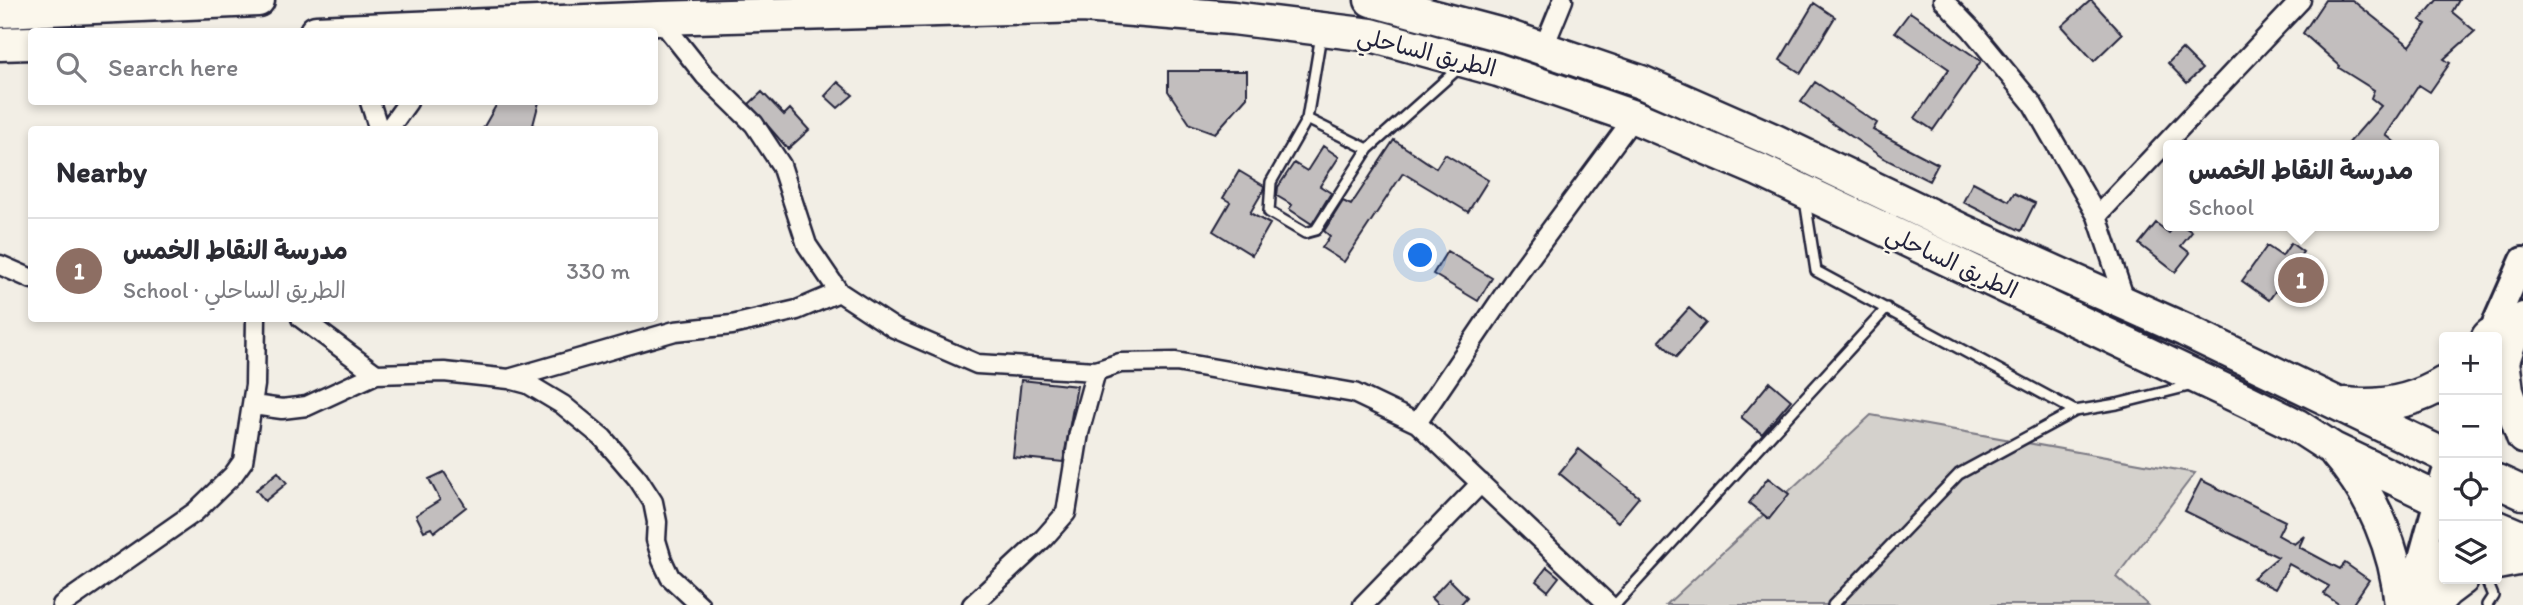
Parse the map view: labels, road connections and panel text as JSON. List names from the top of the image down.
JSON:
{
  "streets": {
    "highway": ["الطريق الساحلي"]
  },
  "page": {
    "search": "Search here",
    "heading": "Nearby",
    "popup": ["مدرسة النقاط الخمس", "School"],
    "list": [
      {
        "mark": "1",
        "name": "مدرسة النقاط الخمس",
        "note": "School · الطريق الساحلي",
        "value": "330 m"
      }
    ],
    "pins": "1",
    "map_buttons": ["+", "−"]
  }
}
